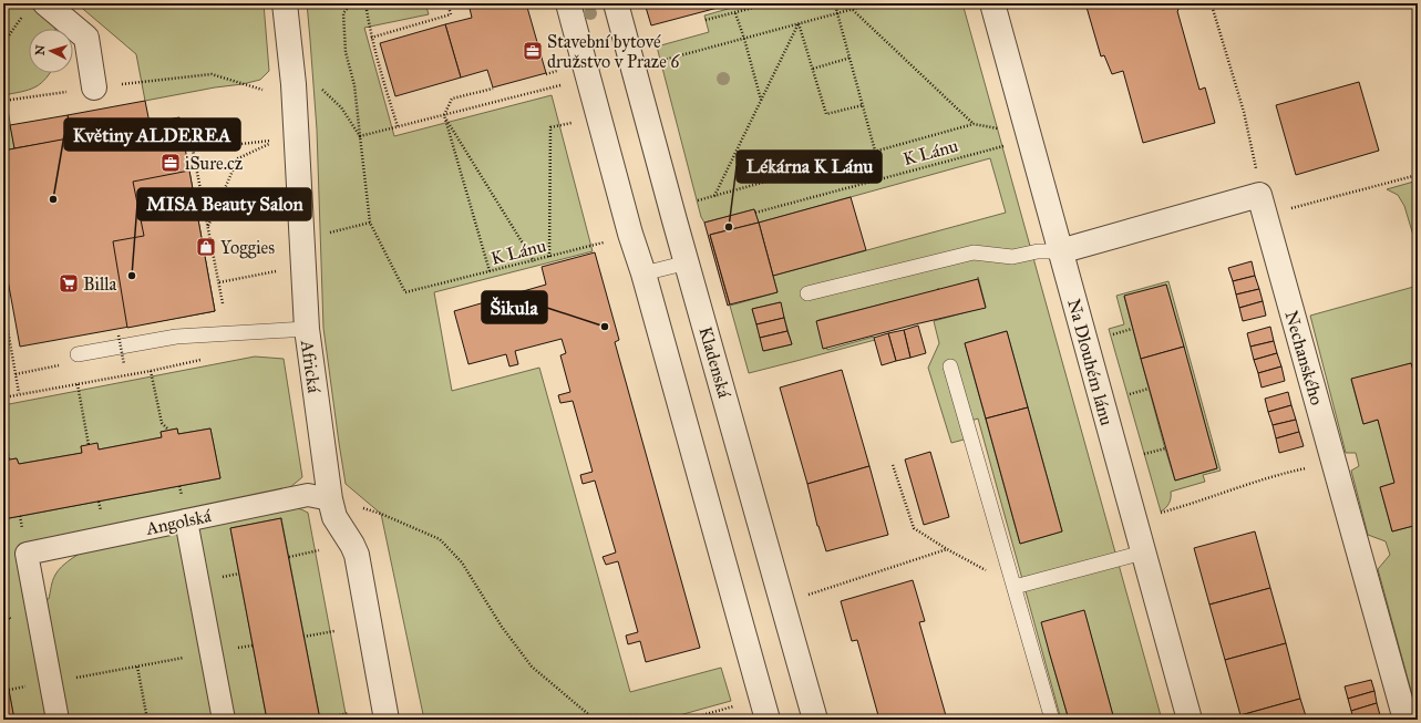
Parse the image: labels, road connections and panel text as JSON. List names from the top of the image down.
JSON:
{
  "streets": {
    "street": [
      "Nechanského",
      "Kladenská",
      "Na Dlouhém lánu",
      "Africká",
      "Angolská"
    ],
    "path": ["K Lánu"]
  },
  "crossings": [
    ["Africká", "Angolská"]
  ],
  "places": {
    "office": ["Stavební bytové družstvo v Praze 6", "iSure.cz"],
    "other": [
      "Květiny ALDEREA",
      "Lékárna K Lánu",
      "MISA Beauty Salon",
      "Šikula"
    ],
    "shop": ["Yoggies"],
    "supermarket": ["Billa"]
  },
  "north": "left"
}
